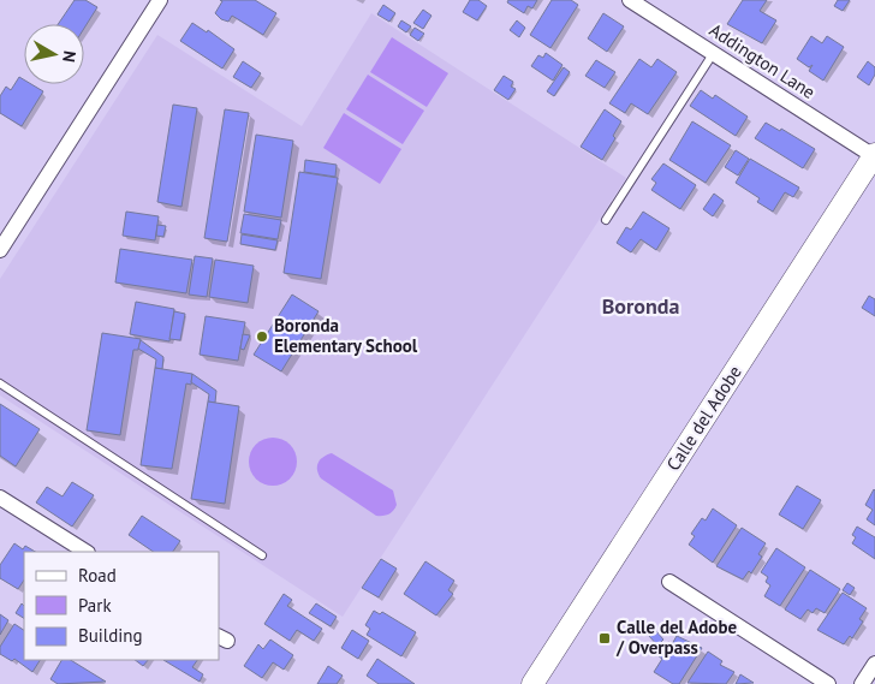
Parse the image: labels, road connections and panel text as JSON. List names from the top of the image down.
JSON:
{
  "streets": {
    "street": ["Addington Lane", "Calle del Adobe"]
  },
  "crossings": [
    ["Addington Lane", "Calle del Adobe"]
  ],
  "districts": ["Boronda"],
  "places": {
    "other": ["Boronda Elementary School"],
    "transit": ["Calle del Adobe / Overpass"]
  },
  "legend": ["Road", "Park", "Building"],
  "north": "right"
}
